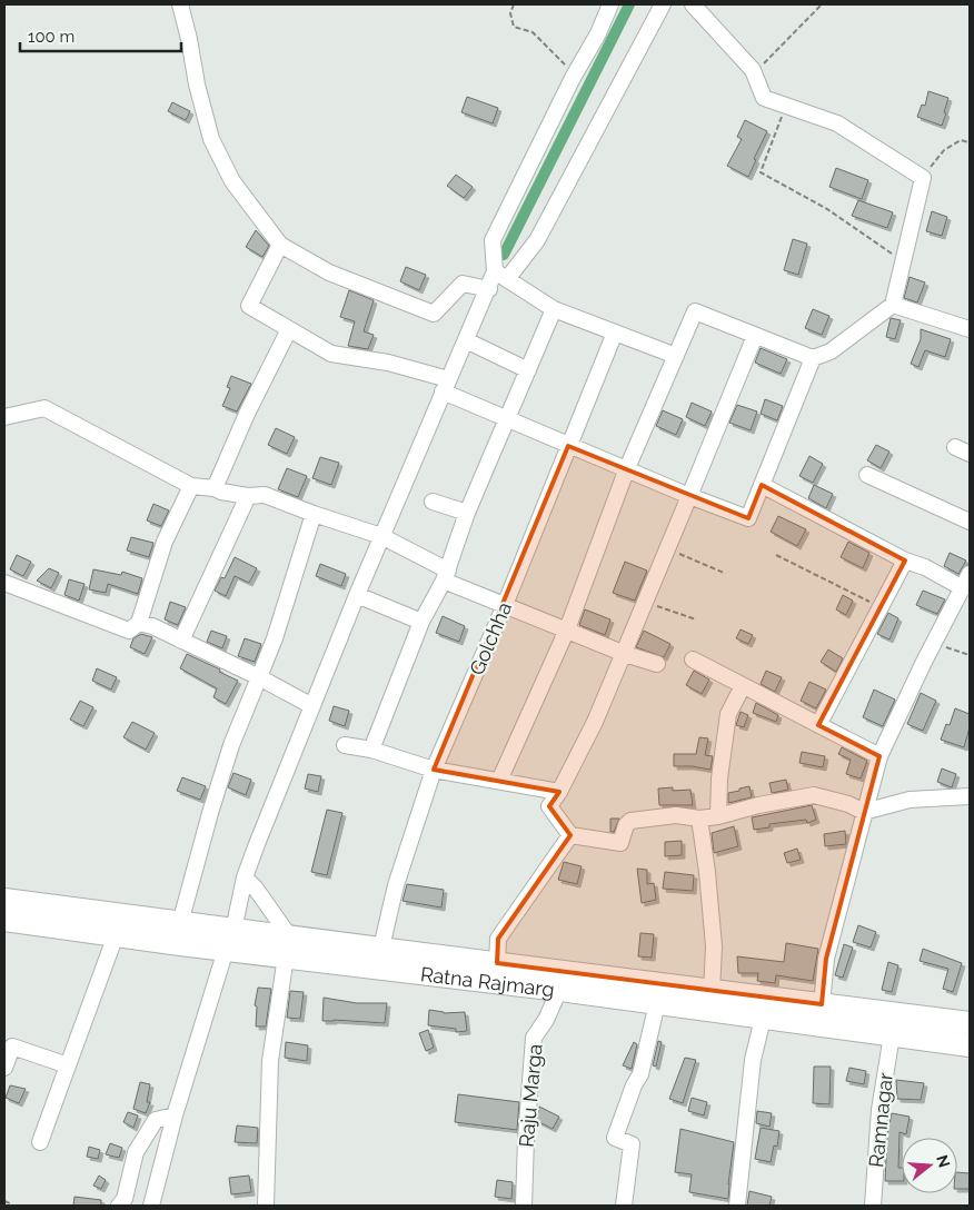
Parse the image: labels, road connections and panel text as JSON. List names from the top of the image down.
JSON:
{
  "streets": {
    "highway": ["Ratna Rajmarg"],
    "street": ["Golchha", "Raju Marga", "Ramnagar"]
  },
  "crossings": [
    ["Golchha", "Ratna Rajmarg"],
    ["Ratna Rajmarg", "Raju Marga"],
    ["Ratna Rajmarg", "Ramnagar"]
  ],
  "scale_bar": "100 m",
  "north": "right"
}
